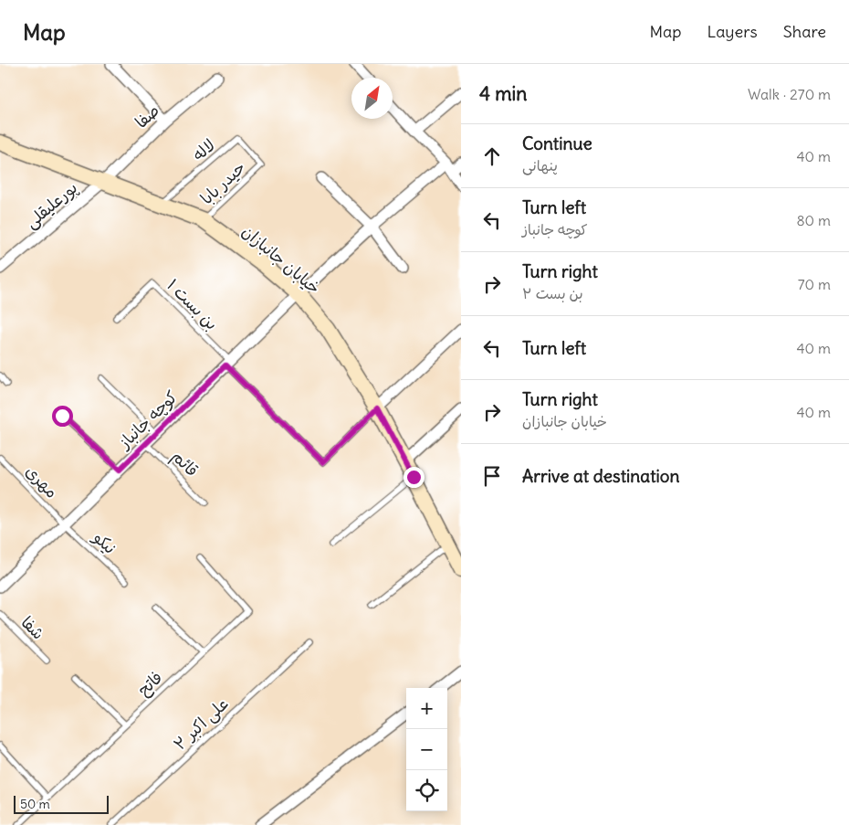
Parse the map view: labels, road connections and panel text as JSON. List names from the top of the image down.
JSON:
{
  "streets": {
    "main road": ["خیابان جانبازان"],
    "street": ["صفا", "پورعلیقلی", "کوچه جانباز"],
    "lane": [
      "لاله",
      "حیدر بابا",
      "بن بست ۱",
      "قائم",
      "مهری",
      "نیکو",
      "شفا",
      "فاتح",
      "علی اکبر ۲"
    ]
  },
  "crossings": [
    ["صفا", "پورعلیقلی"],
    ["صفا", "خیابان جانبازان"],
    ["لاله", "حیدر بابا"],
    ["لاله", "خیابان جانبازان"],
    ["حیدر بابا", "خیابان جانبازان"],
    ["پورعلیقلی", "خیابان جانبازان"],
    ["خیابان جانبازان", "کوچه جانباز"],
    ["بن بست ۱", "کوچه جانباز"],
    ["کوچه جانباز", "قائم"],
    ["کوچه جانباز", "مهری"],
    ["کوچه جانباز", "نیکو"],
    ["مهری", "نیکو"]
  ],
  "scale_bar": "50 m",
  "north": "top right",
  "page": {
    "header": "Map",
    "nav": ["Map", "Layers", "Share"],
    "heading": ["4 min", "Walk · 270 m"],
    "list": [
      ["Continue", "پنهانی", "40 m"],
      ["Turn left", "کوچه جانباز", "80 m"],
      ["Turn right", "بن بست ۲", "70 m"],
      ["Turn left", "40 m"],
      ["Turn right", "خیابان جانبازان", "40 m"],
      "Arrive at destination"
    ],
    "map_buttons": ["+", "−"],
    "scale": "50 m"
  }
}
